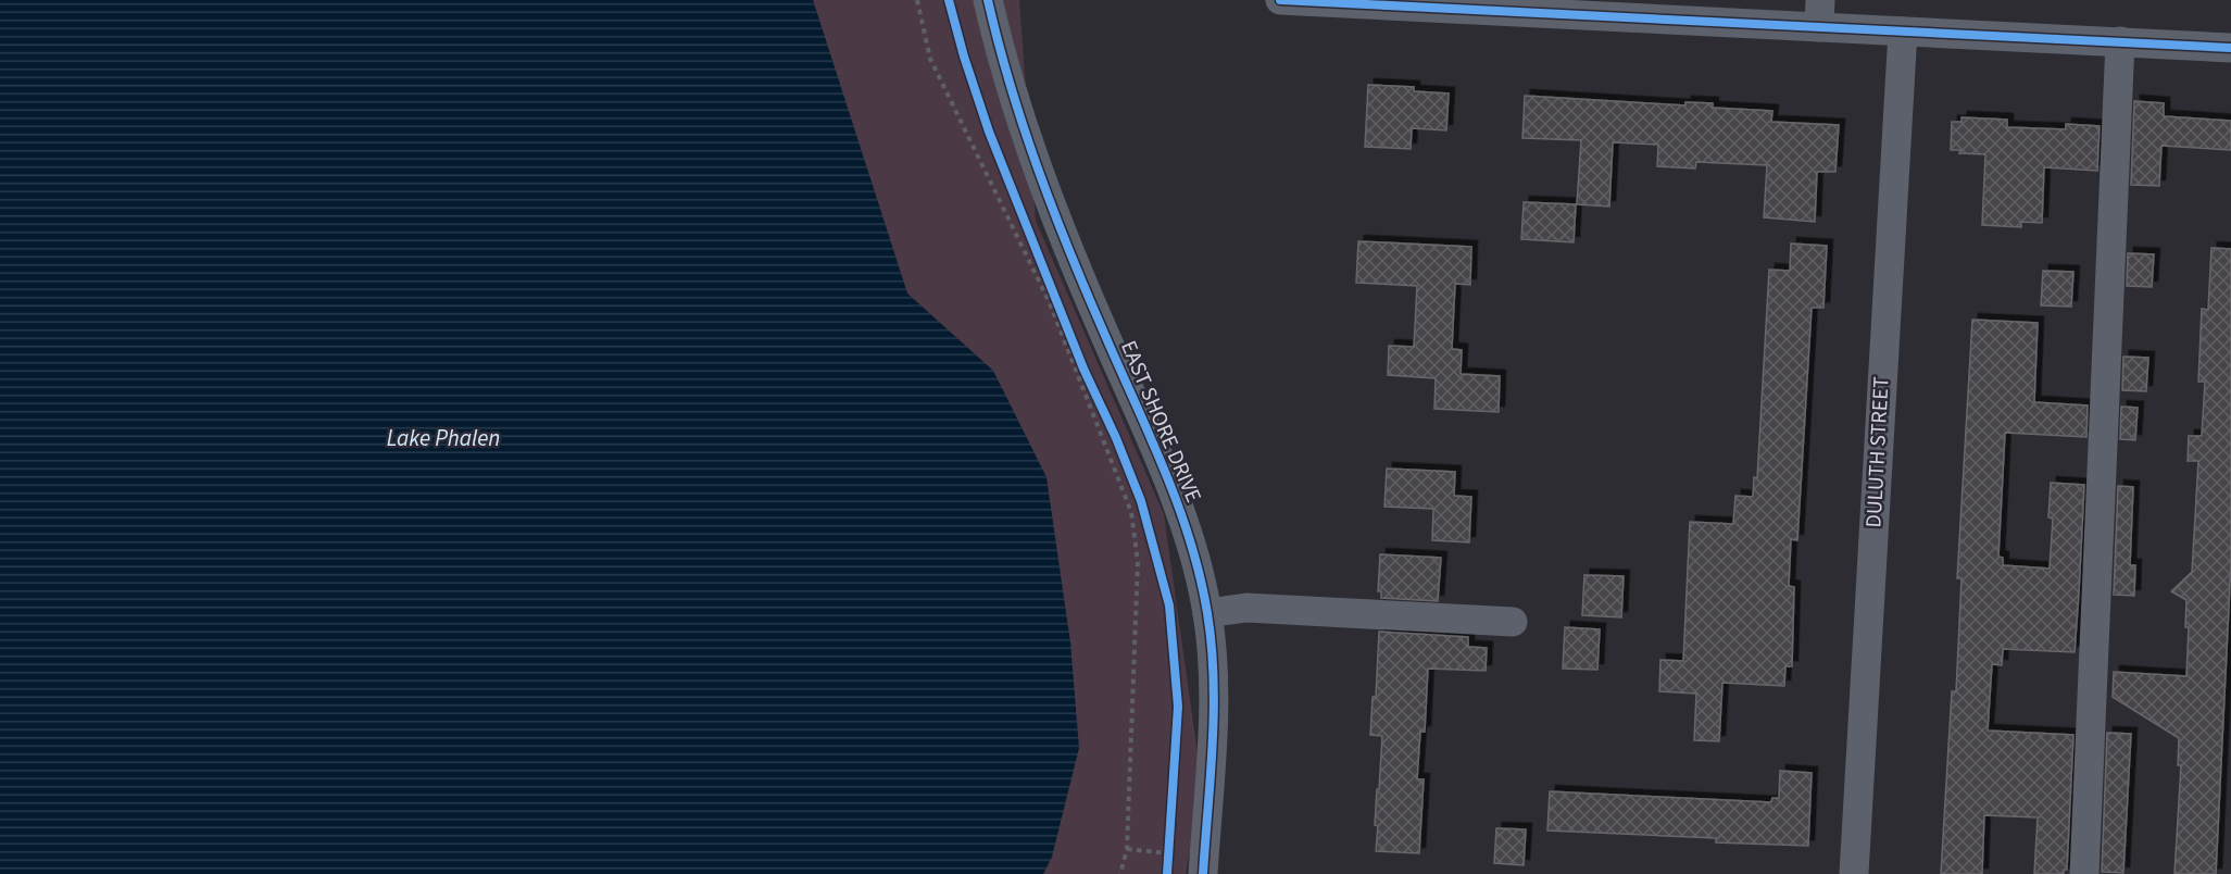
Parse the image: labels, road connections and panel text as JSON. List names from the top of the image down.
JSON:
{
  "streets": {
    "street": ["EAST SHORE DRIVE", "DULUTH STREET"]
  },
  "water": ["Lake Phalen"]
}
